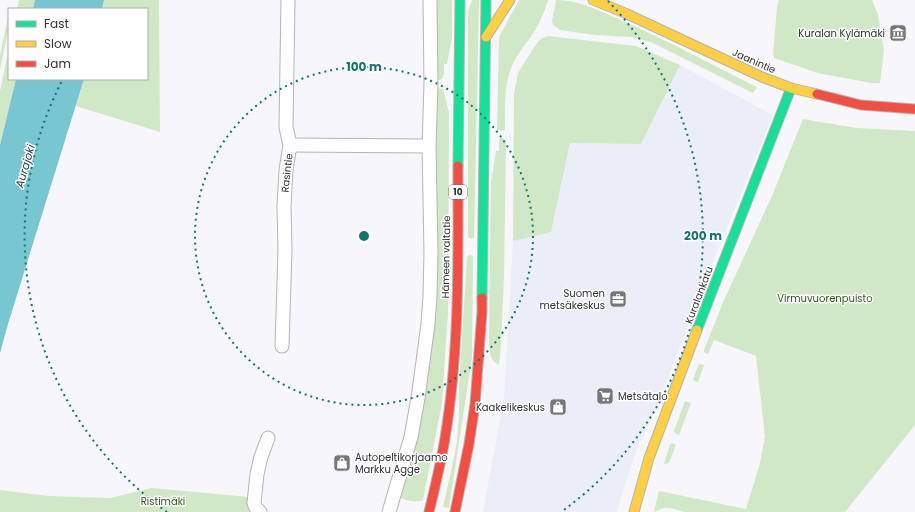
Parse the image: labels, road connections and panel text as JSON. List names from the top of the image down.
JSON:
{
  "streets": {
    "main road": [
      "Jaanintie",
      "10",
      "Hämeen valtatie",
      "Kuralankatu"
    ],
    "street": ["Rasintie"]
  },
  "crossings": [
    ["Jaanintie", "Kuralankatu"]
  ],
  "water": ["Aurajoki"],
  "parks": ["Virmuvuorenpuisto", "Ristimäki"],
  "places": {
    "museum": ["Kuralan Kylämäki"],
    "office": ["Suomen metsäkeskus"],
    "supermarket": ["Metsätalo"],
    "shop": ["Kaakelikeskus", "Autopeltikorjaamo Markku Agge"]
  },
  "legend": ["Fast", "Slow", "Jam"],
  "rings": ["100 m", "200 m"]
}
